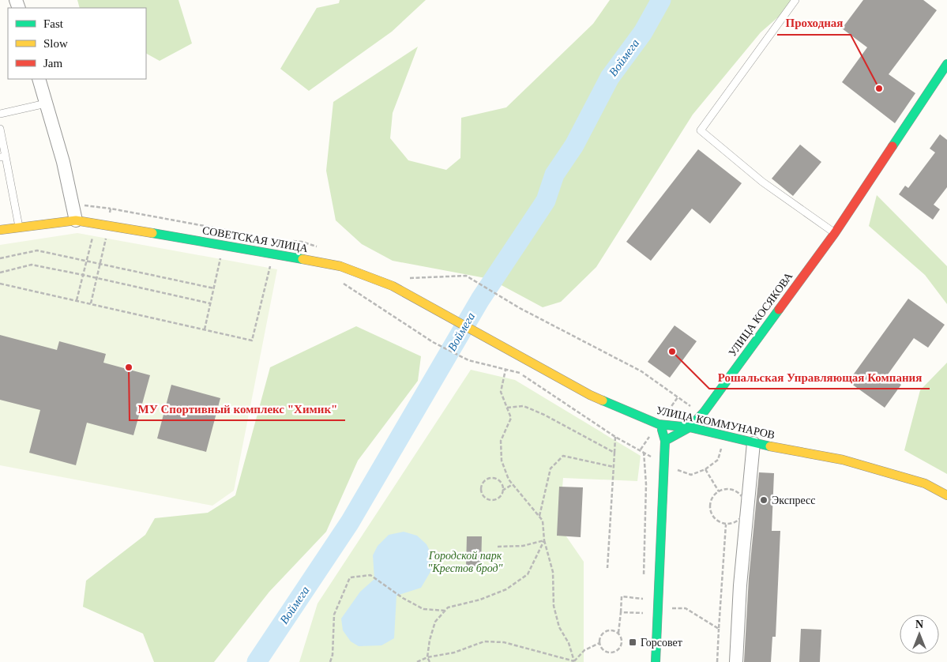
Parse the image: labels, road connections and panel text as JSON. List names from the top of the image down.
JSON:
{
  "streets": {
    "street": ["СОВЕТСКАЯ УЛИЦА", "УЛИЦА КОСЯКОВА", "УЛИЦА КОММУНАРОВ"]
  },
  "crossings": [
    ["СОВЕТСКАЯ УЛИЦА", "УЛИЦА КОММУНАРОВ"],
    ["УЛИЦА КОСЯКОВА", "УЛИЦА КОММУНАРОВ"]
  ],
  "water": ["Воймега"],
  "parks": ["Городской парк \"Крестов брод\""],
  "places": {
    "other": [
      "Проходная",
      "Рошальская Управляющая Компания",
      "МУ Спортивный комплекс \"Химик\"",
      "Экспресс"
    ],
    "transit": ["Горсовет"]
  },
  "legend": ["Fast", "Slow", "Jam"],
  "north": "top"
}
